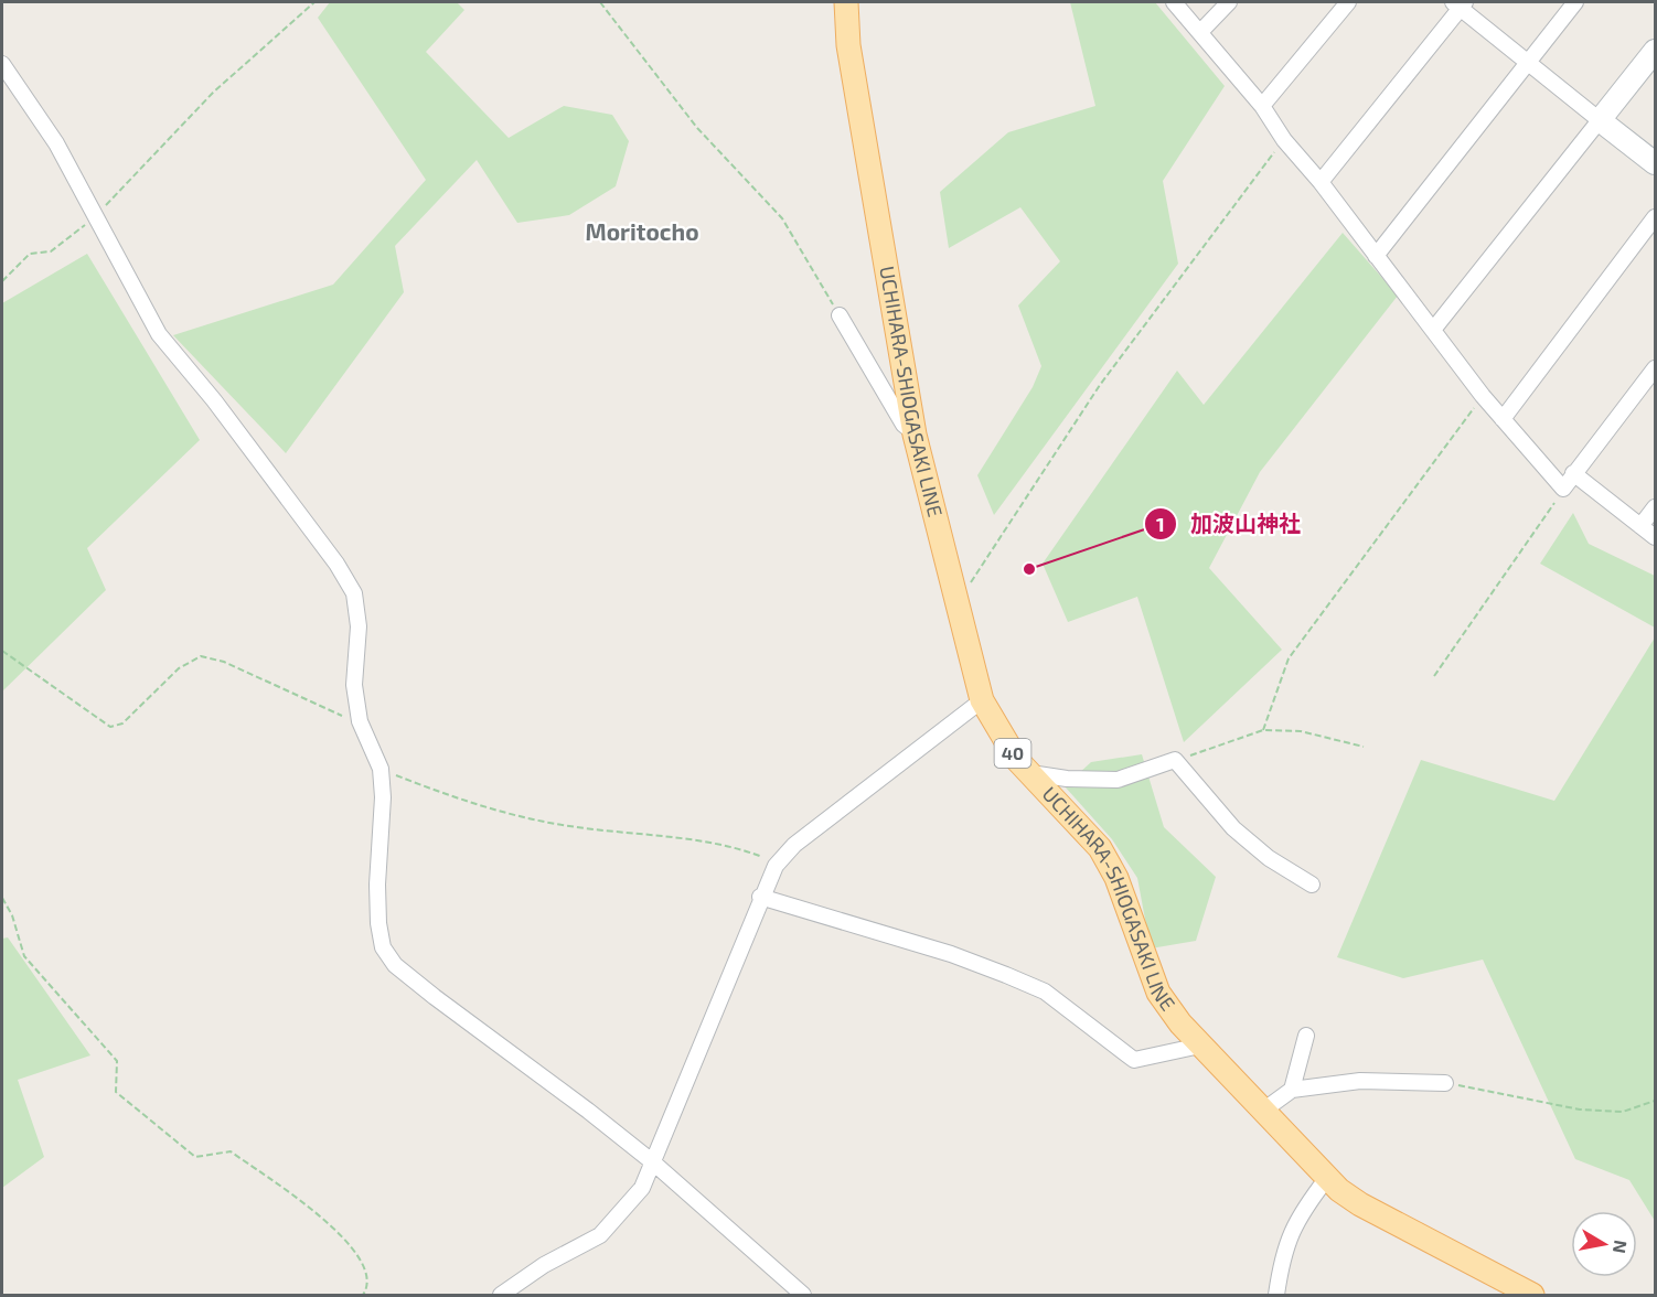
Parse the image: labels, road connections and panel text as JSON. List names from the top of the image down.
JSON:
{
  "streets": {
    "main road": ["UCHIHARA-SHIOGASAKI LINE", "40"]
  },
  "districts": ["Moritocho"],
  "places": ["加波山神社"],
  "north": "right"
}
